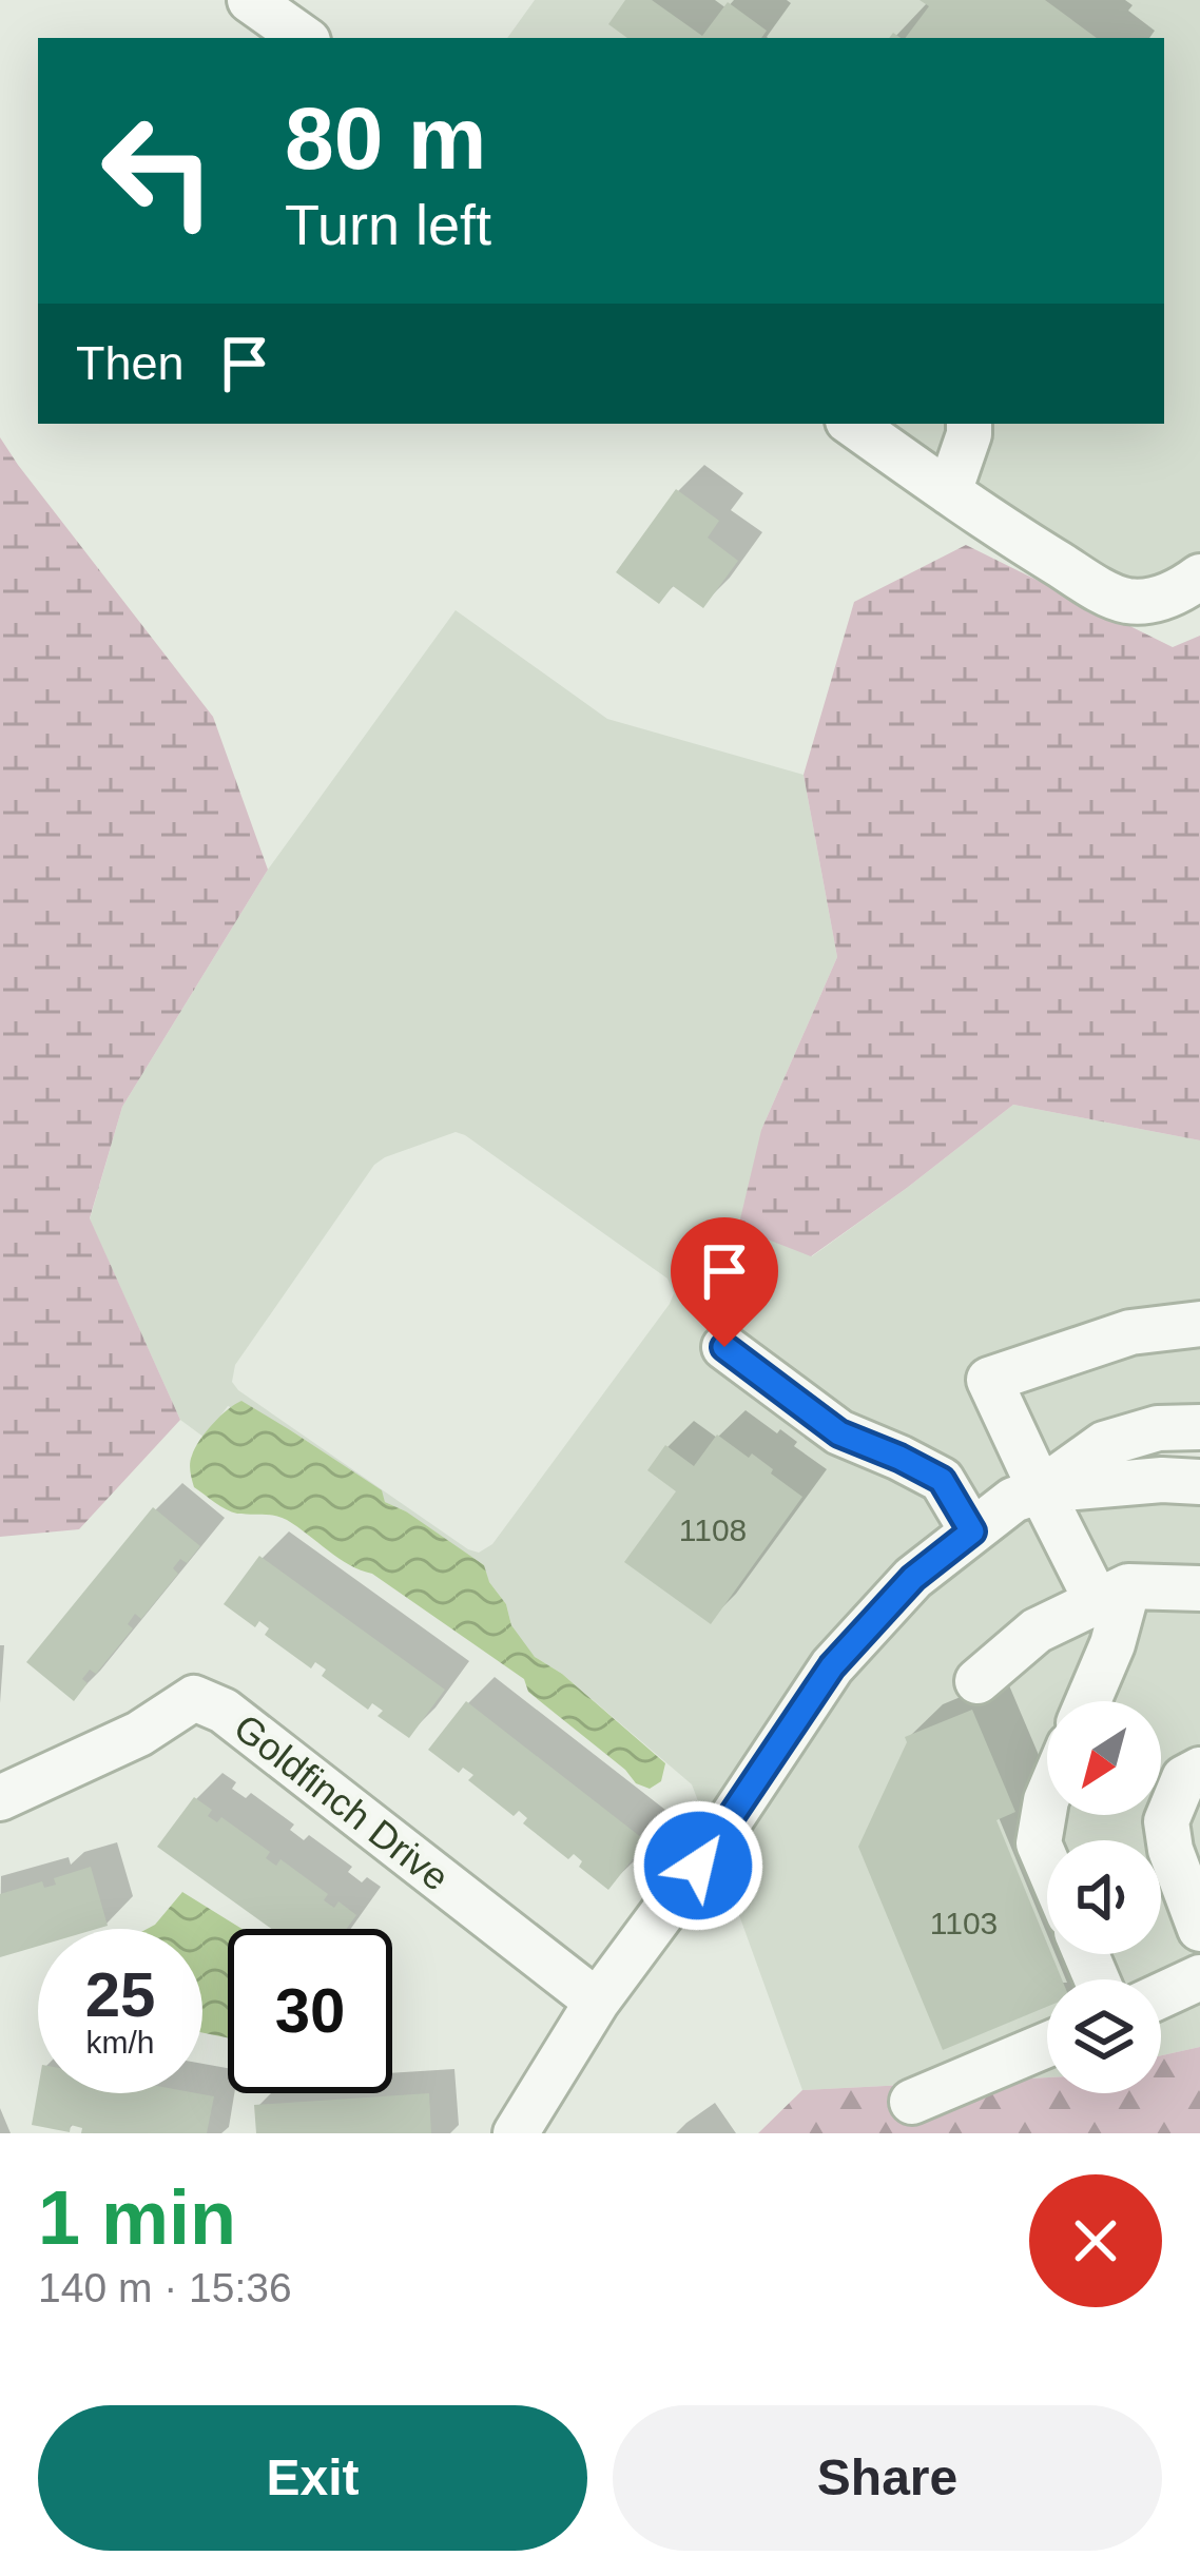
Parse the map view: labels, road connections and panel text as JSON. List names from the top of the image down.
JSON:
{
  "streets": {
    "street": ["Goldfinch Drive"]
  },
  "house_numbers": ["1108", "1103"],
  "north": "bottom left",
  "page": {
    "turn": ["80 m", "Turn left"],
    "then": "Then",
    "speed": "25 km/h",
    "limit": "30",
    "heading": ["1 min", "140 m · 15:36"],
    "buttons": ["Exit", "Share"]
  }
}
